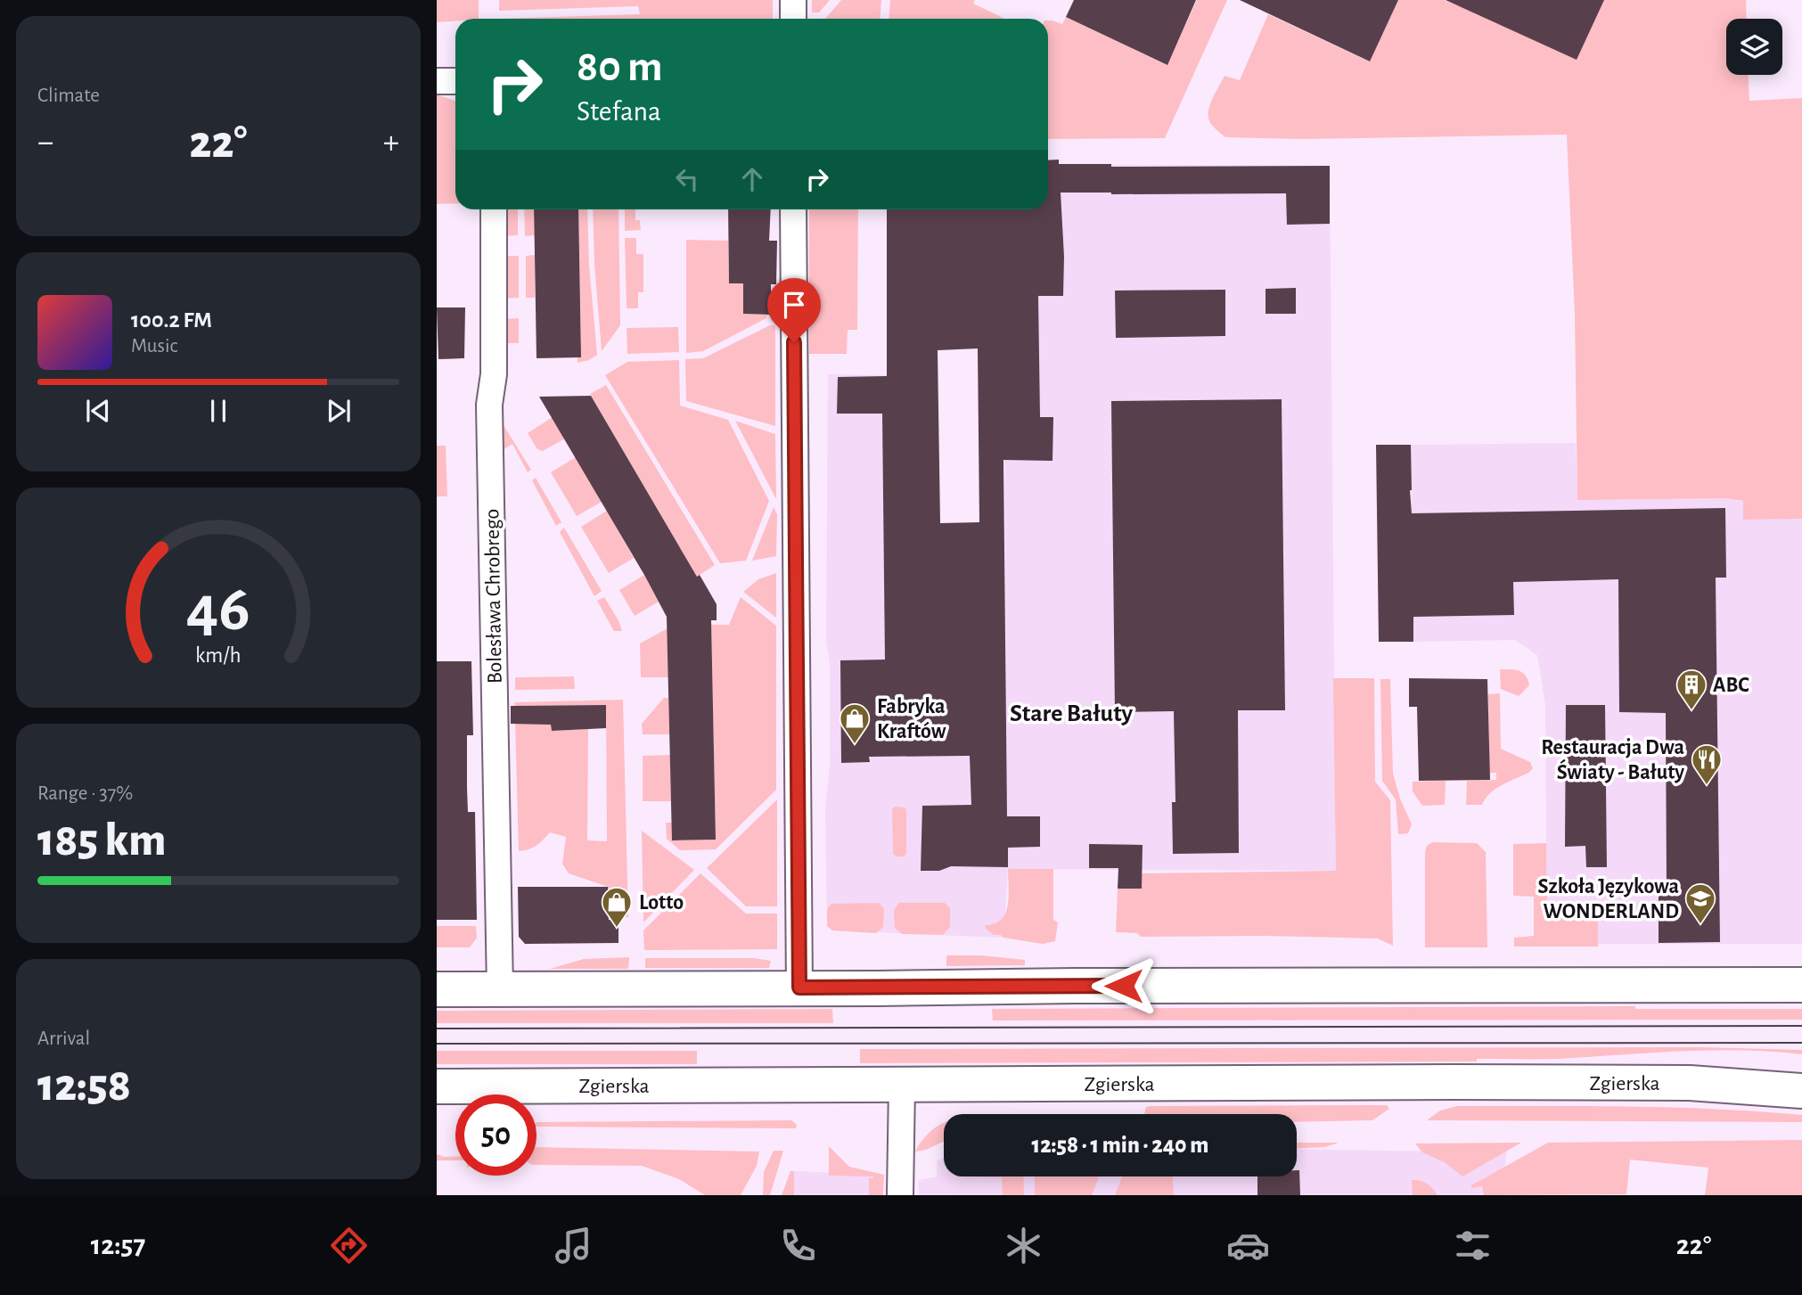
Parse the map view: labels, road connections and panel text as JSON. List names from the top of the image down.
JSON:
{
  "streets": {
    "main road": ["Zgierska"],
    "street": ["Bolesława Chrobrego"]
  },
  "districts": ["Stare Bałuty"],
  "places": {
    "building": ["ABC"],
    "shop": ["Fabryka Kraftów", "Lotto"],
    "restaurant": ["Restauracja Dwa Światy - Bałuty"],
    "school or university": ["Szkoła Językowa WONDERLAND"]
  },
  "page": {
    "tile": [
      "Climate",
      ["Range · 37%", "185 km"],
      ["Arrival", "12:58"]
    ],
    "turn": ["80 m", "Stefana"],
    "heat": ["−", "22°", "+"],
    "song": ["100.2 FM", "Music"],
    "limit": "50",
    "trip": "12:58 · 1 min · 240 m",
    "tabs": ["12:57", "22°"],
    "gauge": ["46", "km/h"]
  }
}
